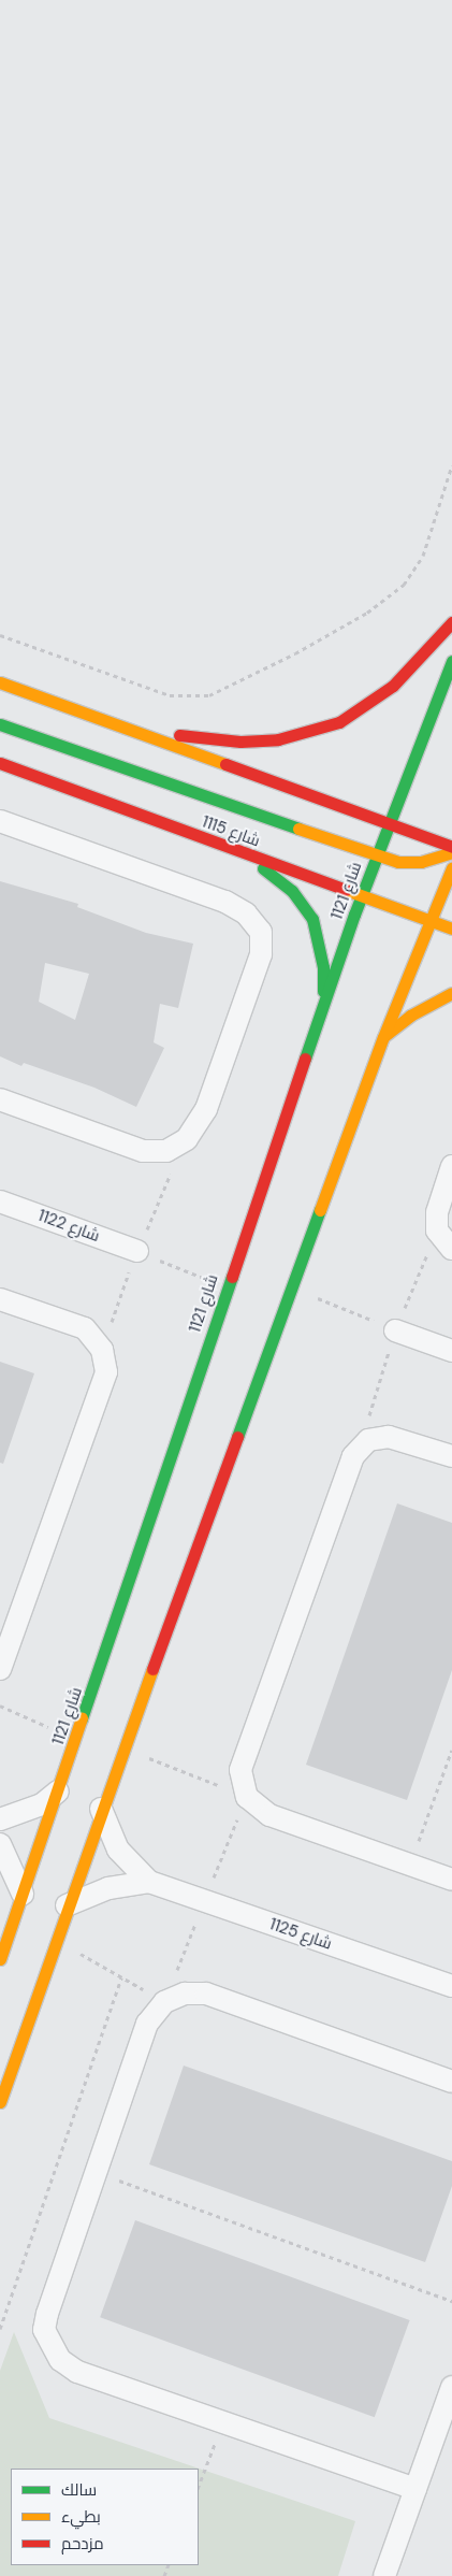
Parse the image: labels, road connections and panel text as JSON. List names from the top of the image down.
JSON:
{
  "streets": {
    "street": [
      "شارع 1115",
      "شارع 1121",
      "شارع 1122",
      "شارع 1125"
    ]
  },
  "crossings": [
    ["شارع 1115", "شارع 1121"]
  ],
  "legend": ["سالك", "بطيء", "مزدحم"]
}
